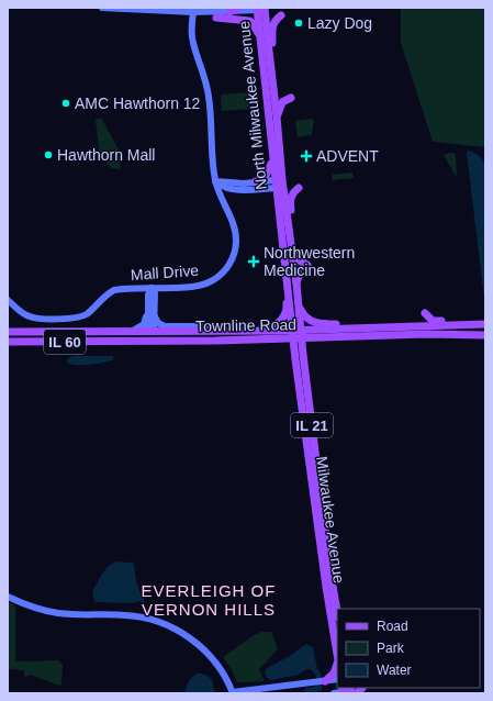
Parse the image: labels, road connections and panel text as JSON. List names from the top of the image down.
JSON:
{
  "streets": {
    "main road": [
      "North Milwaukee Avenue",
      "Townline Road",
      "IL 60",
      "IL 21",
      "Milwaukee Avenue"
    ],
    "street": ["Mall Drive"]
  },
  "crossings": [
    ["North Milwaukee Avenue", "Milwaukee Avenue"],
    ["Townline Road", "Milwaukee Avenue"]
  ],
  "districts": ["EVERLEIGH OF VERNON HILLS"],
  "places": {
    "other": ["Lazy Dog", "AMC Hawthorn 12", "Hawthorn Mall"],
    "health": ["ADVENT", "Northwestern Medicine"]
  },
  "legend": ["Road", "Park", "Water"]
}
